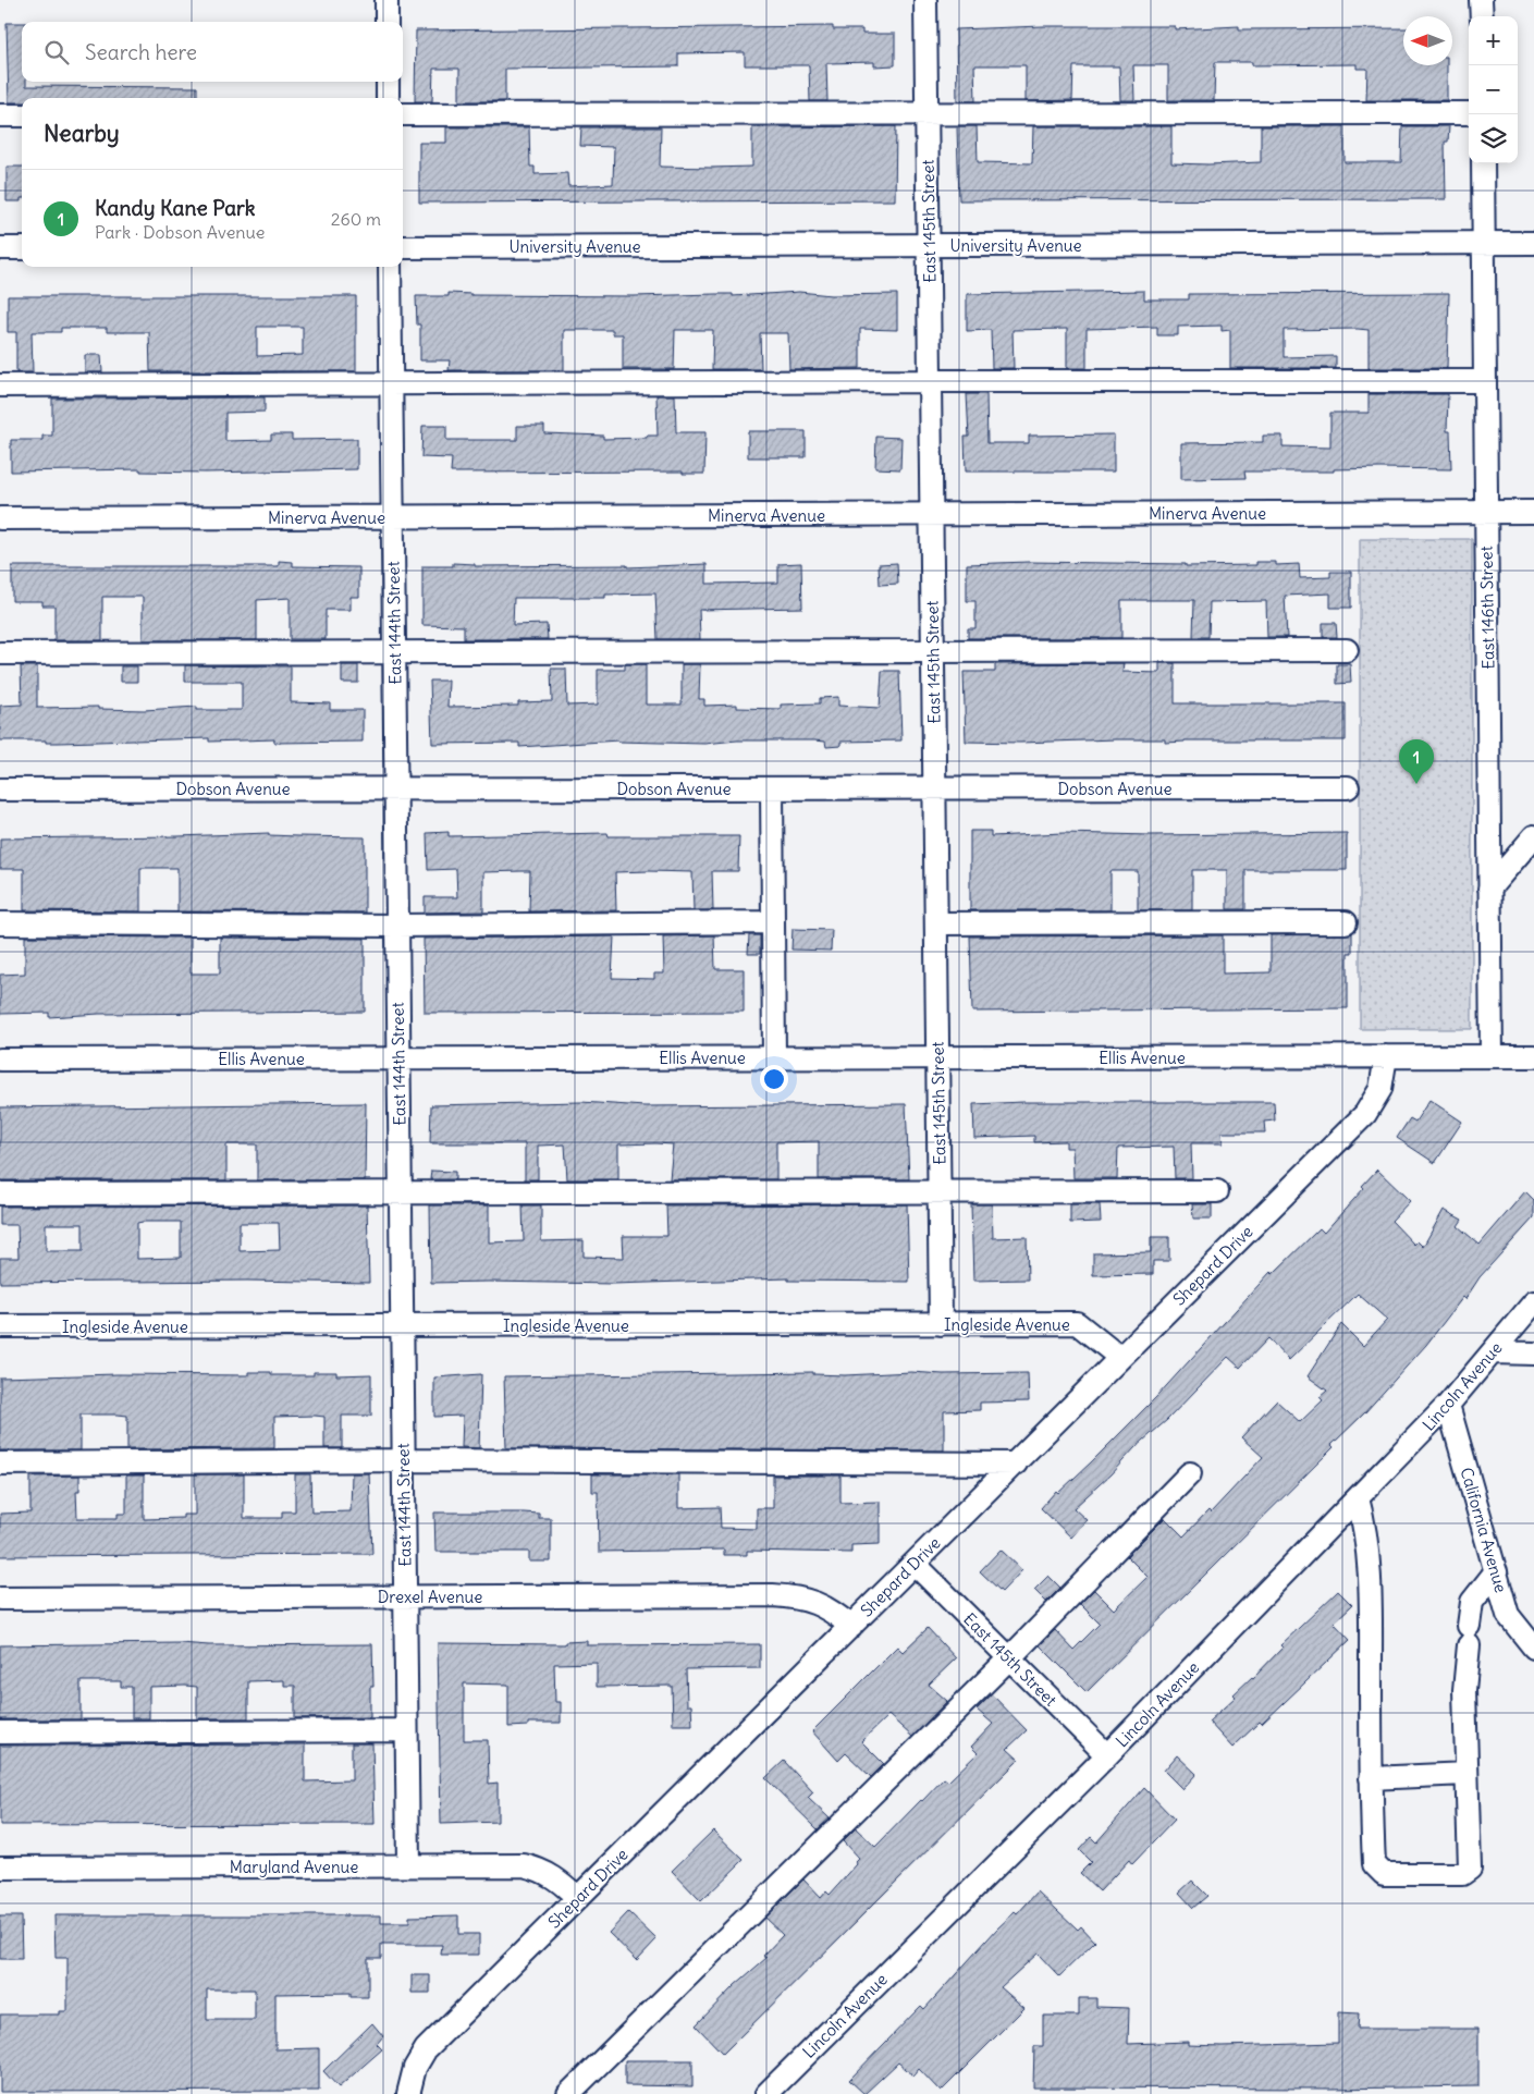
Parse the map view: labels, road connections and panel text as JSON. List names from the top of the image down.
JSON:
{
  "streets": {
    "street": [
      "East 145th Street",
      "University Avenue",
      "Minerva Avenue",
      "East 146th Street",
      "East 144th Street",
      "Dobson Avenue",
      "Ellis Avenue",
      "Shepard Drive",
      "Ingleside Avenue",
      "Lincoln Avenue",
      "California Avenue",
      "Drexel Avenue",
      "Maryland Avenue"
    ]
  },
  "crossings": [
    ["East 145th Street", "University Avenue"],
    ["East 145th Street", "Minerva Avenue"],
    ["East 145th Street", "Dobson Avenue"],
    ["East 145th Street", "Ellis Avenue"],
    ["East 145th Street", "Shepard Drive"],
    ["East 145th Street", "Ingleside Avenue"],
    ["East 145th Street", "Lincoln Avenue"],
    ["University Avenue", "East 146th Street"],
    ["Minerva Avenue", "East 146th Street"],
    ["Minerva Avenue", "East 144th Street"],
    ["East 146th Street", "Ellis Avenue"],
    ["East 144th Street", "Dobson Avenue"],
    ["East 144th Street", "Ellis Avenue"],
    ["East 144th Street", "Ingleside Avenue"],
    ["East 144th Street", "Drexel Avenue"],
    ["East 144th Street", "Maryland Avenue"],
    ["Ellis Avenue", "Shepard Drive"],
    ["Shepard Drive", "Ingleside Avenue"],
    ["Shepard Drive", "Drexel Avenue"],
    ["Shepard Drive", "Maryland Avenue"],
    ["Lincoln Avenue", "California Avenue"]
  ],
  "north": "left",
  "page": {
    "map_buttons": ["+", "−"],
    "search": "Search here",
    "heading": "Nearby",
    "list": [
      {
        "mark": "1",
        "name": "Kandy Kane Park",
        "note": "Park · Dobson Avenue",
        "value": "260 m"
      }
    ],
    "pins": "1"
  }
}
